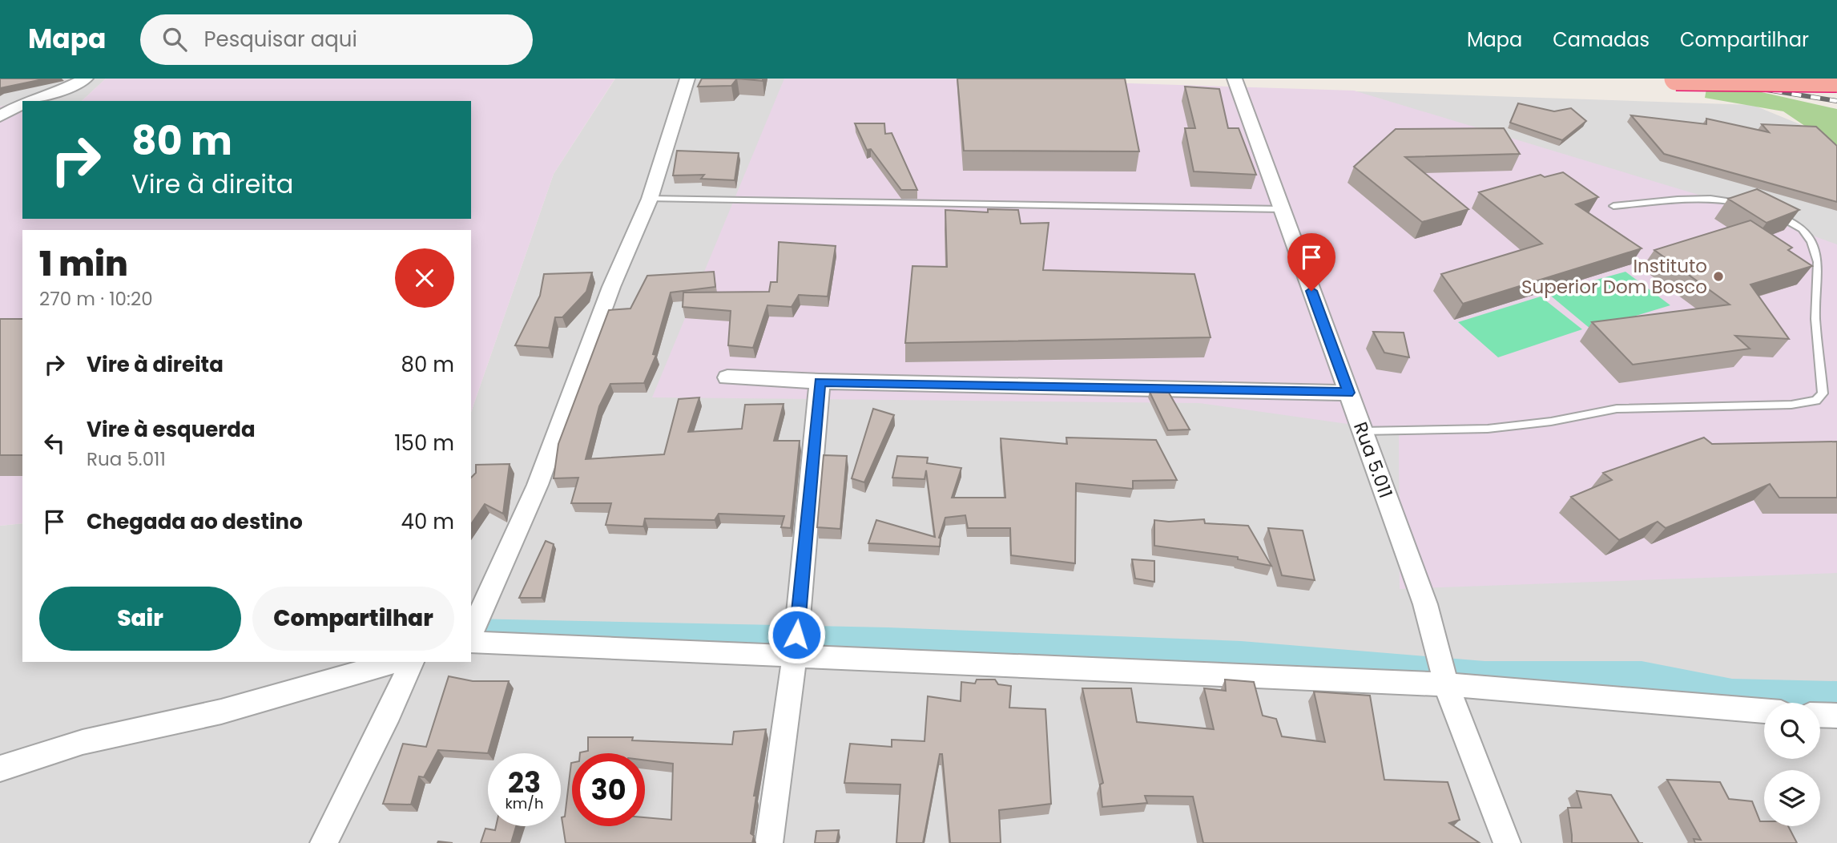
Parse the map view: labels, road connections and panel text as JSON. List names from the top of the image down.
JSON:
{
  "streets": {
    "street": ["Rua 5.011"]
  },
  "places": ["Instituto Superior Dom Bosco"],
  "page": {
    "header": "Mapa",
    "search": "Pesquisar aqui",
    "nav": ["Mapa", "Camadas", "Compartilhar"],
    "turn": ["80 m", "Vire à direita"],
    "heading": ["1 min", "270 m · 10:20"],
    "list": [
      {
        "name": "Vire à direita",
        "value": "80 m"
      },
      {
        "name": "Vire à esquerda",
        "note": "Rua 5.011",
        "value": "150 m"
      },
      {
        "name": "Chegada ao destino",
        "value": "40 m"
      }
    ],
    "buttons": ["Sair", "Compartilhar"],
    "speed": "23 km/h",
    "limit": "30"
  }
}
